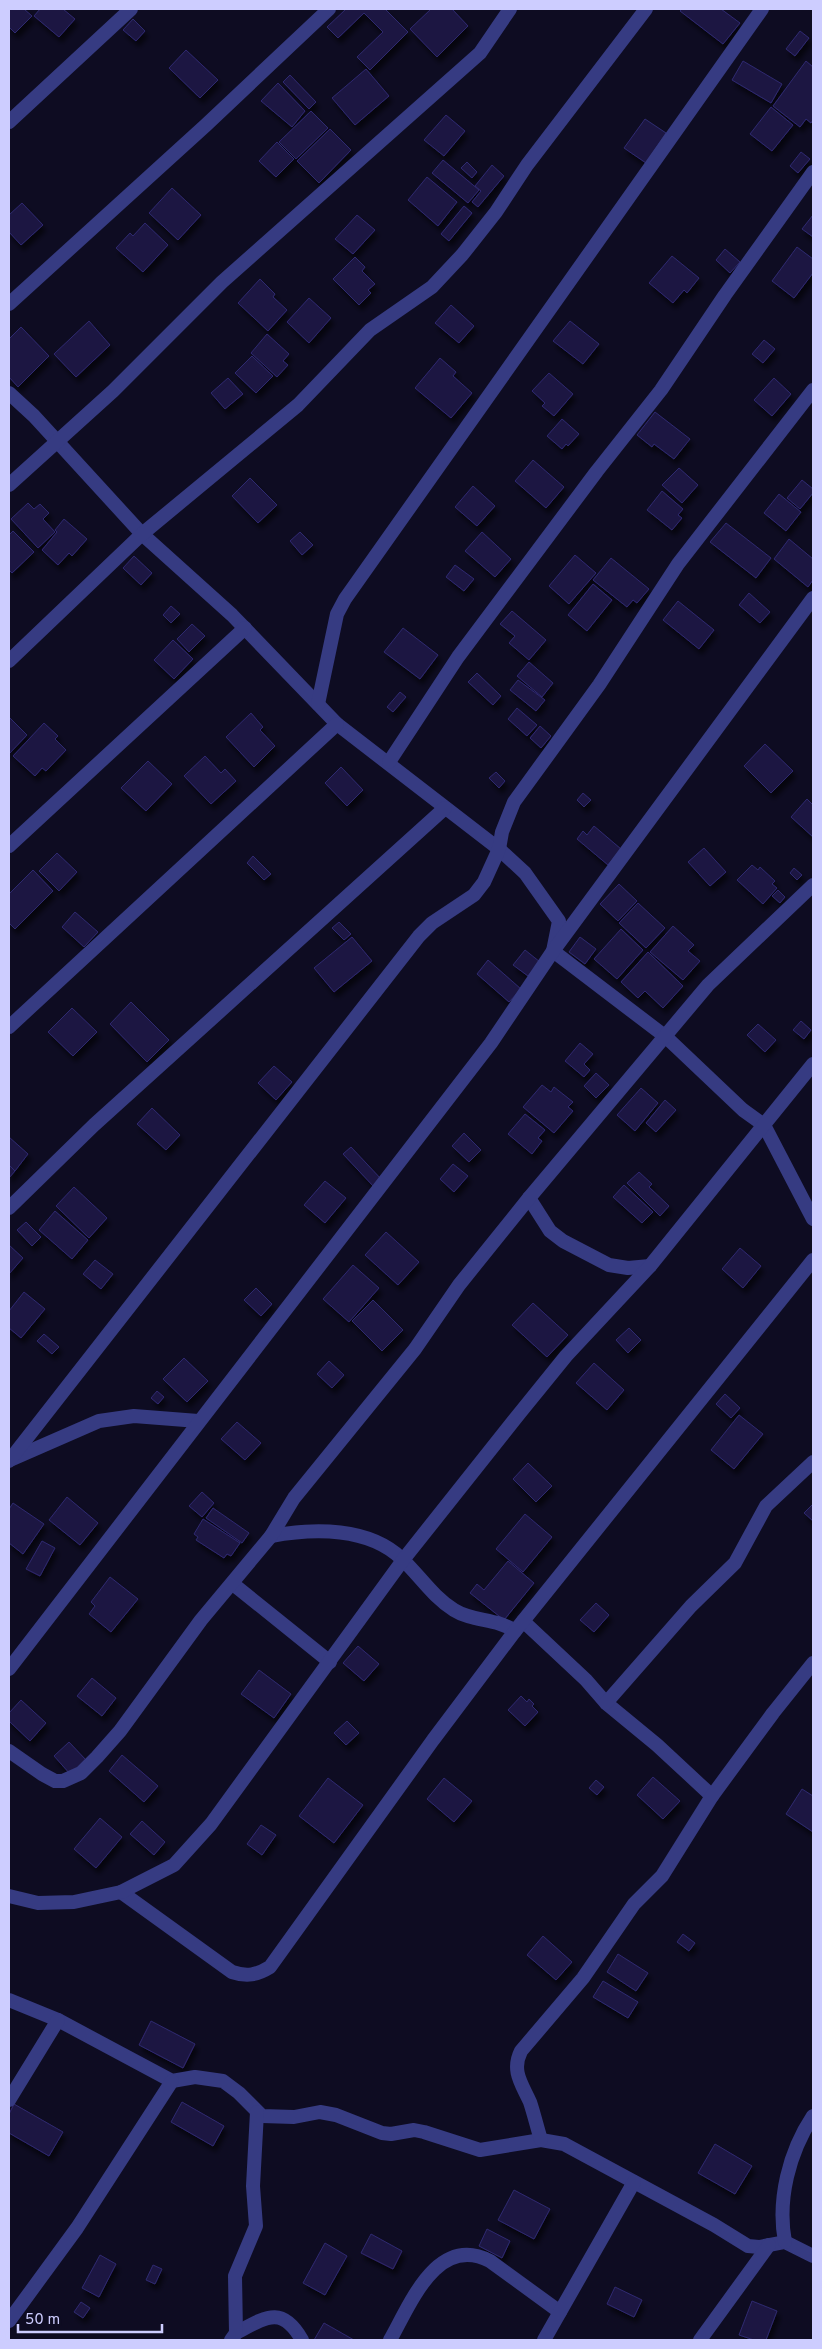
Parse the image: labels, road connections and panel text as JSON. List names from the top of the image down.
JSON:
{
  "scale_bar": "50 m"
}
